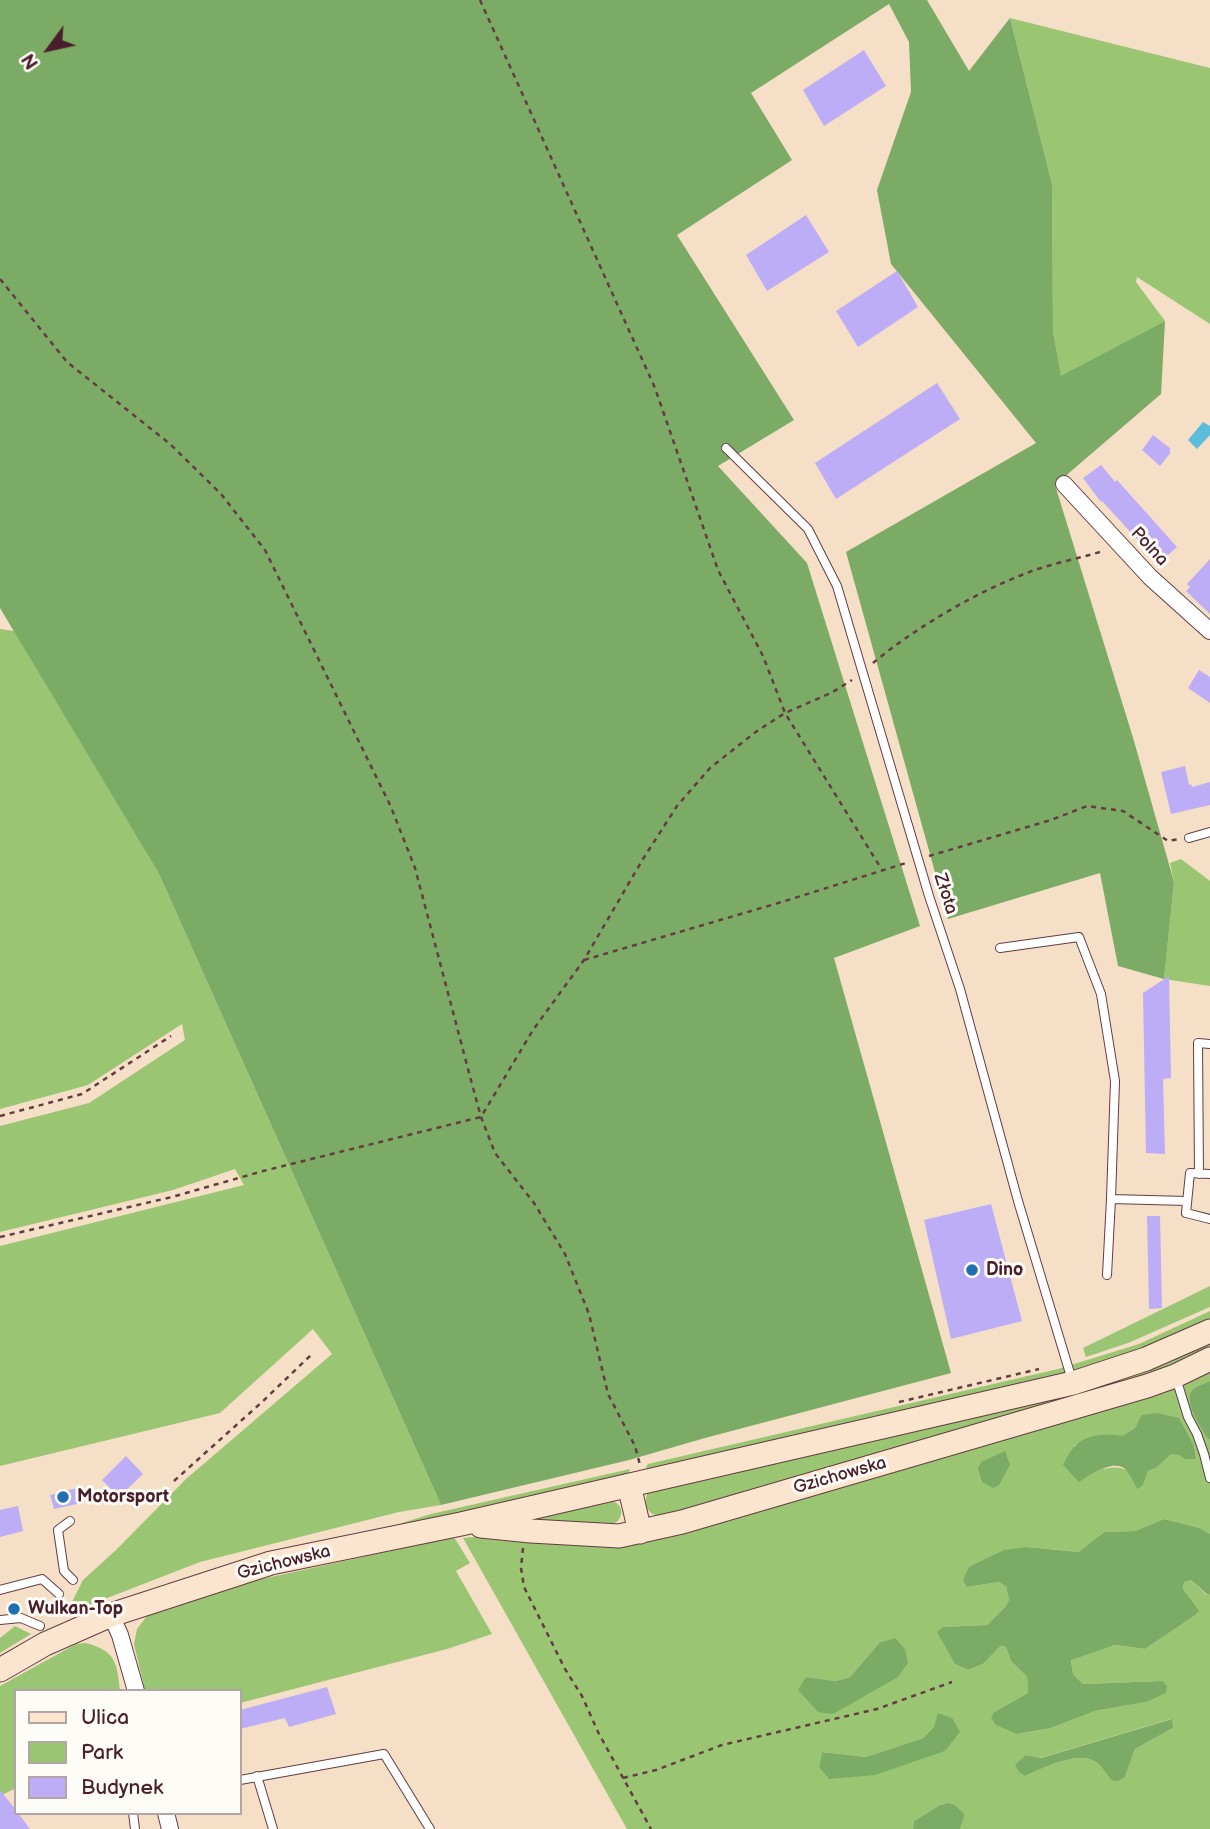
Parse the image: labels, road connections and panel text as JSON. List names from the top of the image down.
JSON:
{
  "streets": {
    "street": ["Polna", "Gzichowska"],
    "lane": ["Złota"]
  },
  "crossings": [
    ["Złota", "Gzichowska"]
  ],
  "places": ["Dino", "Motorsport", "Wulkan-Top"],
  "legend": ["Ulica", "Park", "Budynek"],
  "north": "bottom left"
}
